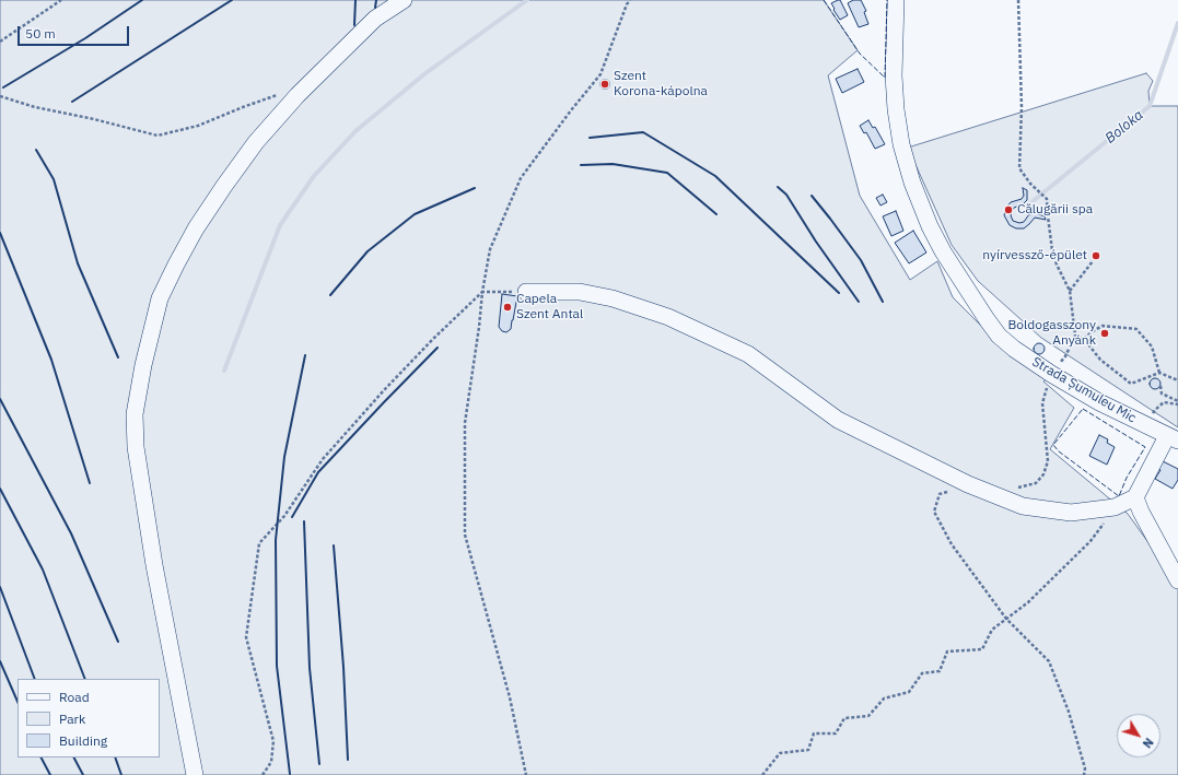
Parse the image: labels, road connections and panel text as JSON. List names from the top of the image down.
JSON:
{
  "streets": {
    "street": ["Strada Șumuleu Mic"]
  },
  "water": ["Boloka"],
  "places": [
    "Szent Korona-kápolna",
    "Călugării spa",
    "nyírvessző-épület",
    "Capela Szent Antal",
    "Boldogasszony Anyánk"
  ],
  "legend": ["Road", "Park", "Building"],
  "scale_bar": "50 m",
  "north": "bottom right"
}
